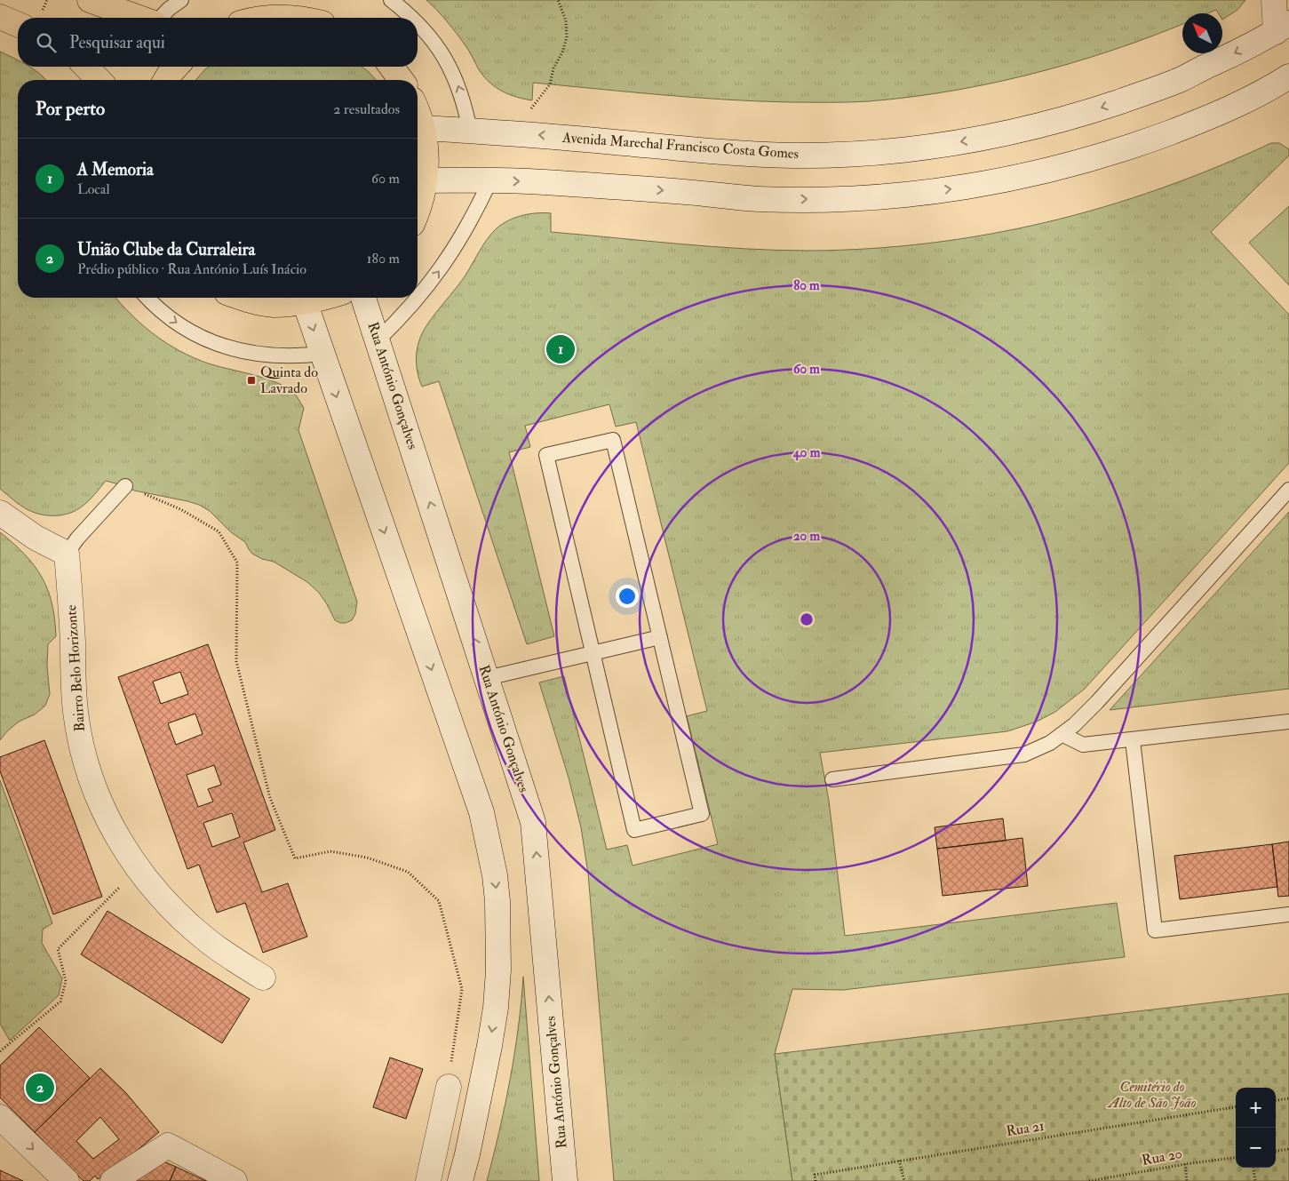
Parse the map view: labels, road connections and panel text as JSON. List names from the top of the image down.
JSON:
{
  "streets": {
    "main road": ["Avenida Marechal Francisco Costa Gomes", "Rua António Gonçalves", "Bairro Belo Horizonte"],
    "path": ["Rua 21", "Rua 20"]
  },
  "parks": ["Cemitério do Alto de São João"],
  "places": {
    "transit": ["Quinta do Lavrado"]
  },
  "north": "top left",
  "page": {
    "search": "Pesquisar aqui",
    "heading": ["Por perto", "2 resultados"],
    "list": [
      {
        "mark": "1",
        "name": "A Memoria",
        "note": "Local",
        "value": "60 m"
      },
      {
        "mark": "2",
        "name": "União Clube da Curraleira",
        "note": "Prédio público · Rua António Luís Inácio",
        "value": "180 m"
      }
    ],
    "pins": ["1", "2"],
    "map_buttons": ["+", "−"]
  },
  "rings": [
    "80 m",
    "60 m",
    "40 m",
    "20 m"
  ]
}
